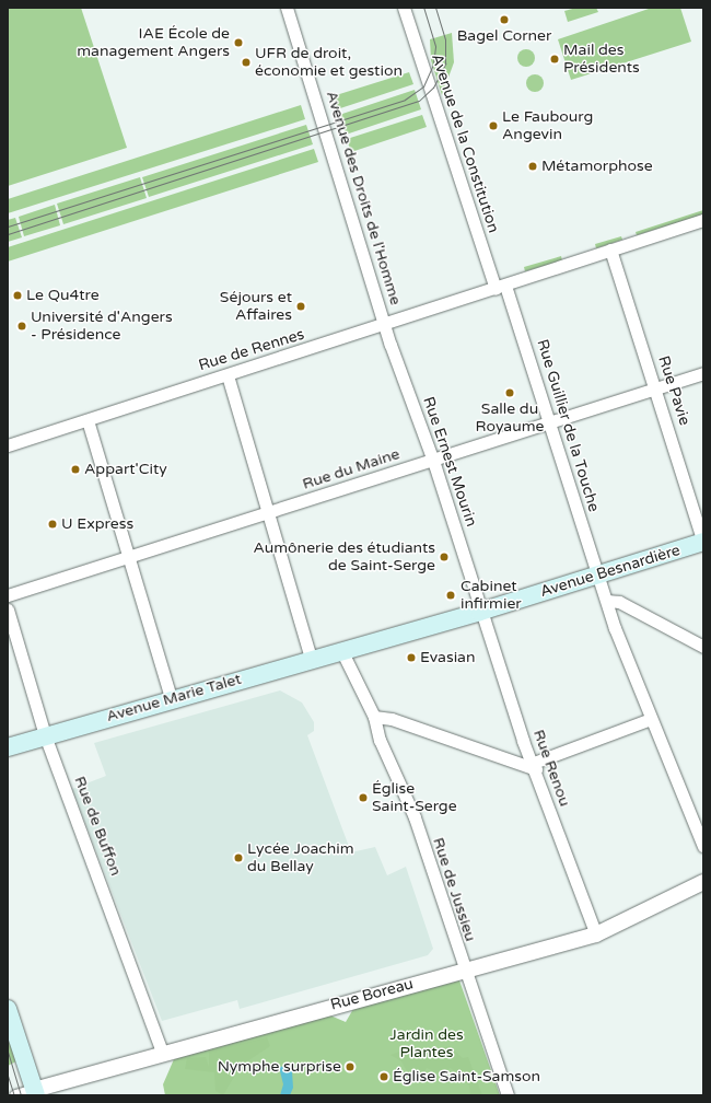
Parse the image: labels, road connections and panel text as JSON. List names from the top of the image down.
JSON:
{
  "streets": {
    "main road": ["Avenue Besnardière", "Avenue Marie Talet"],
    "street": [
      "Avenue de la Constitution",
      "Avenue des Droits de l'Homme",
      "Rue de Rennes",
      "Rue Pavie",
      "Rue Guillier de la Touche",
      "Rue Ernest Mourin",
      "Rue du Maine",
      "Rue Renou",
      "Rue de Buffon",
      "Rue de Jussieu",
      "Rue Boreau"
    ]
  },
  "crossings": [
    ["Avenue de la Constitution", "Rue de Rennes"],
    ["Avenue de la Constitution", "Rue Guillier de la Touche"],
    ["Avenue des Droits de l'Homme", "Rue de Rennes"],
    ["Avenue des Droits de l'Homme", "Rue Ernest Mourin"],
    ["Rue de Rennes", "Rue Pavie"],
    ["Rue de Rennes", "Rue Guillier de la Touche"],
    ["Rue de Rennes", "Rue Ernest Mourin"],
    ["Rue Pavie", "Rue du Maine"],
    ["Rue Pavie", "Avenue Besnardière"],
    ["Rue Guillier de la Touche", "Rue du Maine"],
    ["Rue Guillier de la Touche", "Avenue Besnardière"],
    ["Rue Ernest Mourin", "Rue du Maine"],
    ["Rue Ernest Mourin", "Avenue Besnardière"],
    ["Rue Ernest Mourin", "Rue Renou"],
    ["Avenue Besnardière", "Avenue Marie Talet"],
    ["Avenue Besnardière", "Rue Renou"],
    ["Avenue Besnardière", "Rue de Jussieu"],
    ["Avenue Marie Talet", "Rue de Buffon"],
    ["Avenue Marie Talet", "Rue de Jussieu"],
    ["Rue Renou", "Rue Boreau"],
    ["Rue de Buffon", "Rue Boreau"],
    ["Rue de Jussieu", "Rue Boreau"]
  ],
  "parks": ["Jardin des Plantes"],
  "places": [
    "Bagel Corner",
    "IAE École de management Angers",
    "Mail des Présidents",
    "UFR de droit, économie et gestion",
    "Le Faubourg Angevin",
    "Métamorphose",
    "Le Qu4tre",
    "Séjours et Affaires",
    "Université d'Angers - Présidence",
    "Salle du Royaume",
    "Appart'City",
    "U Express",
    "Aumônerie des étudiants de Saint-Serge",
    "Cabinet infirmier",
    "Evasian",
    "Église Saint-Serge",
    "Lycée Joachim du Bellay",
    "Nymphe surprise",
    "Église Saint-Samson"
  ]
}
